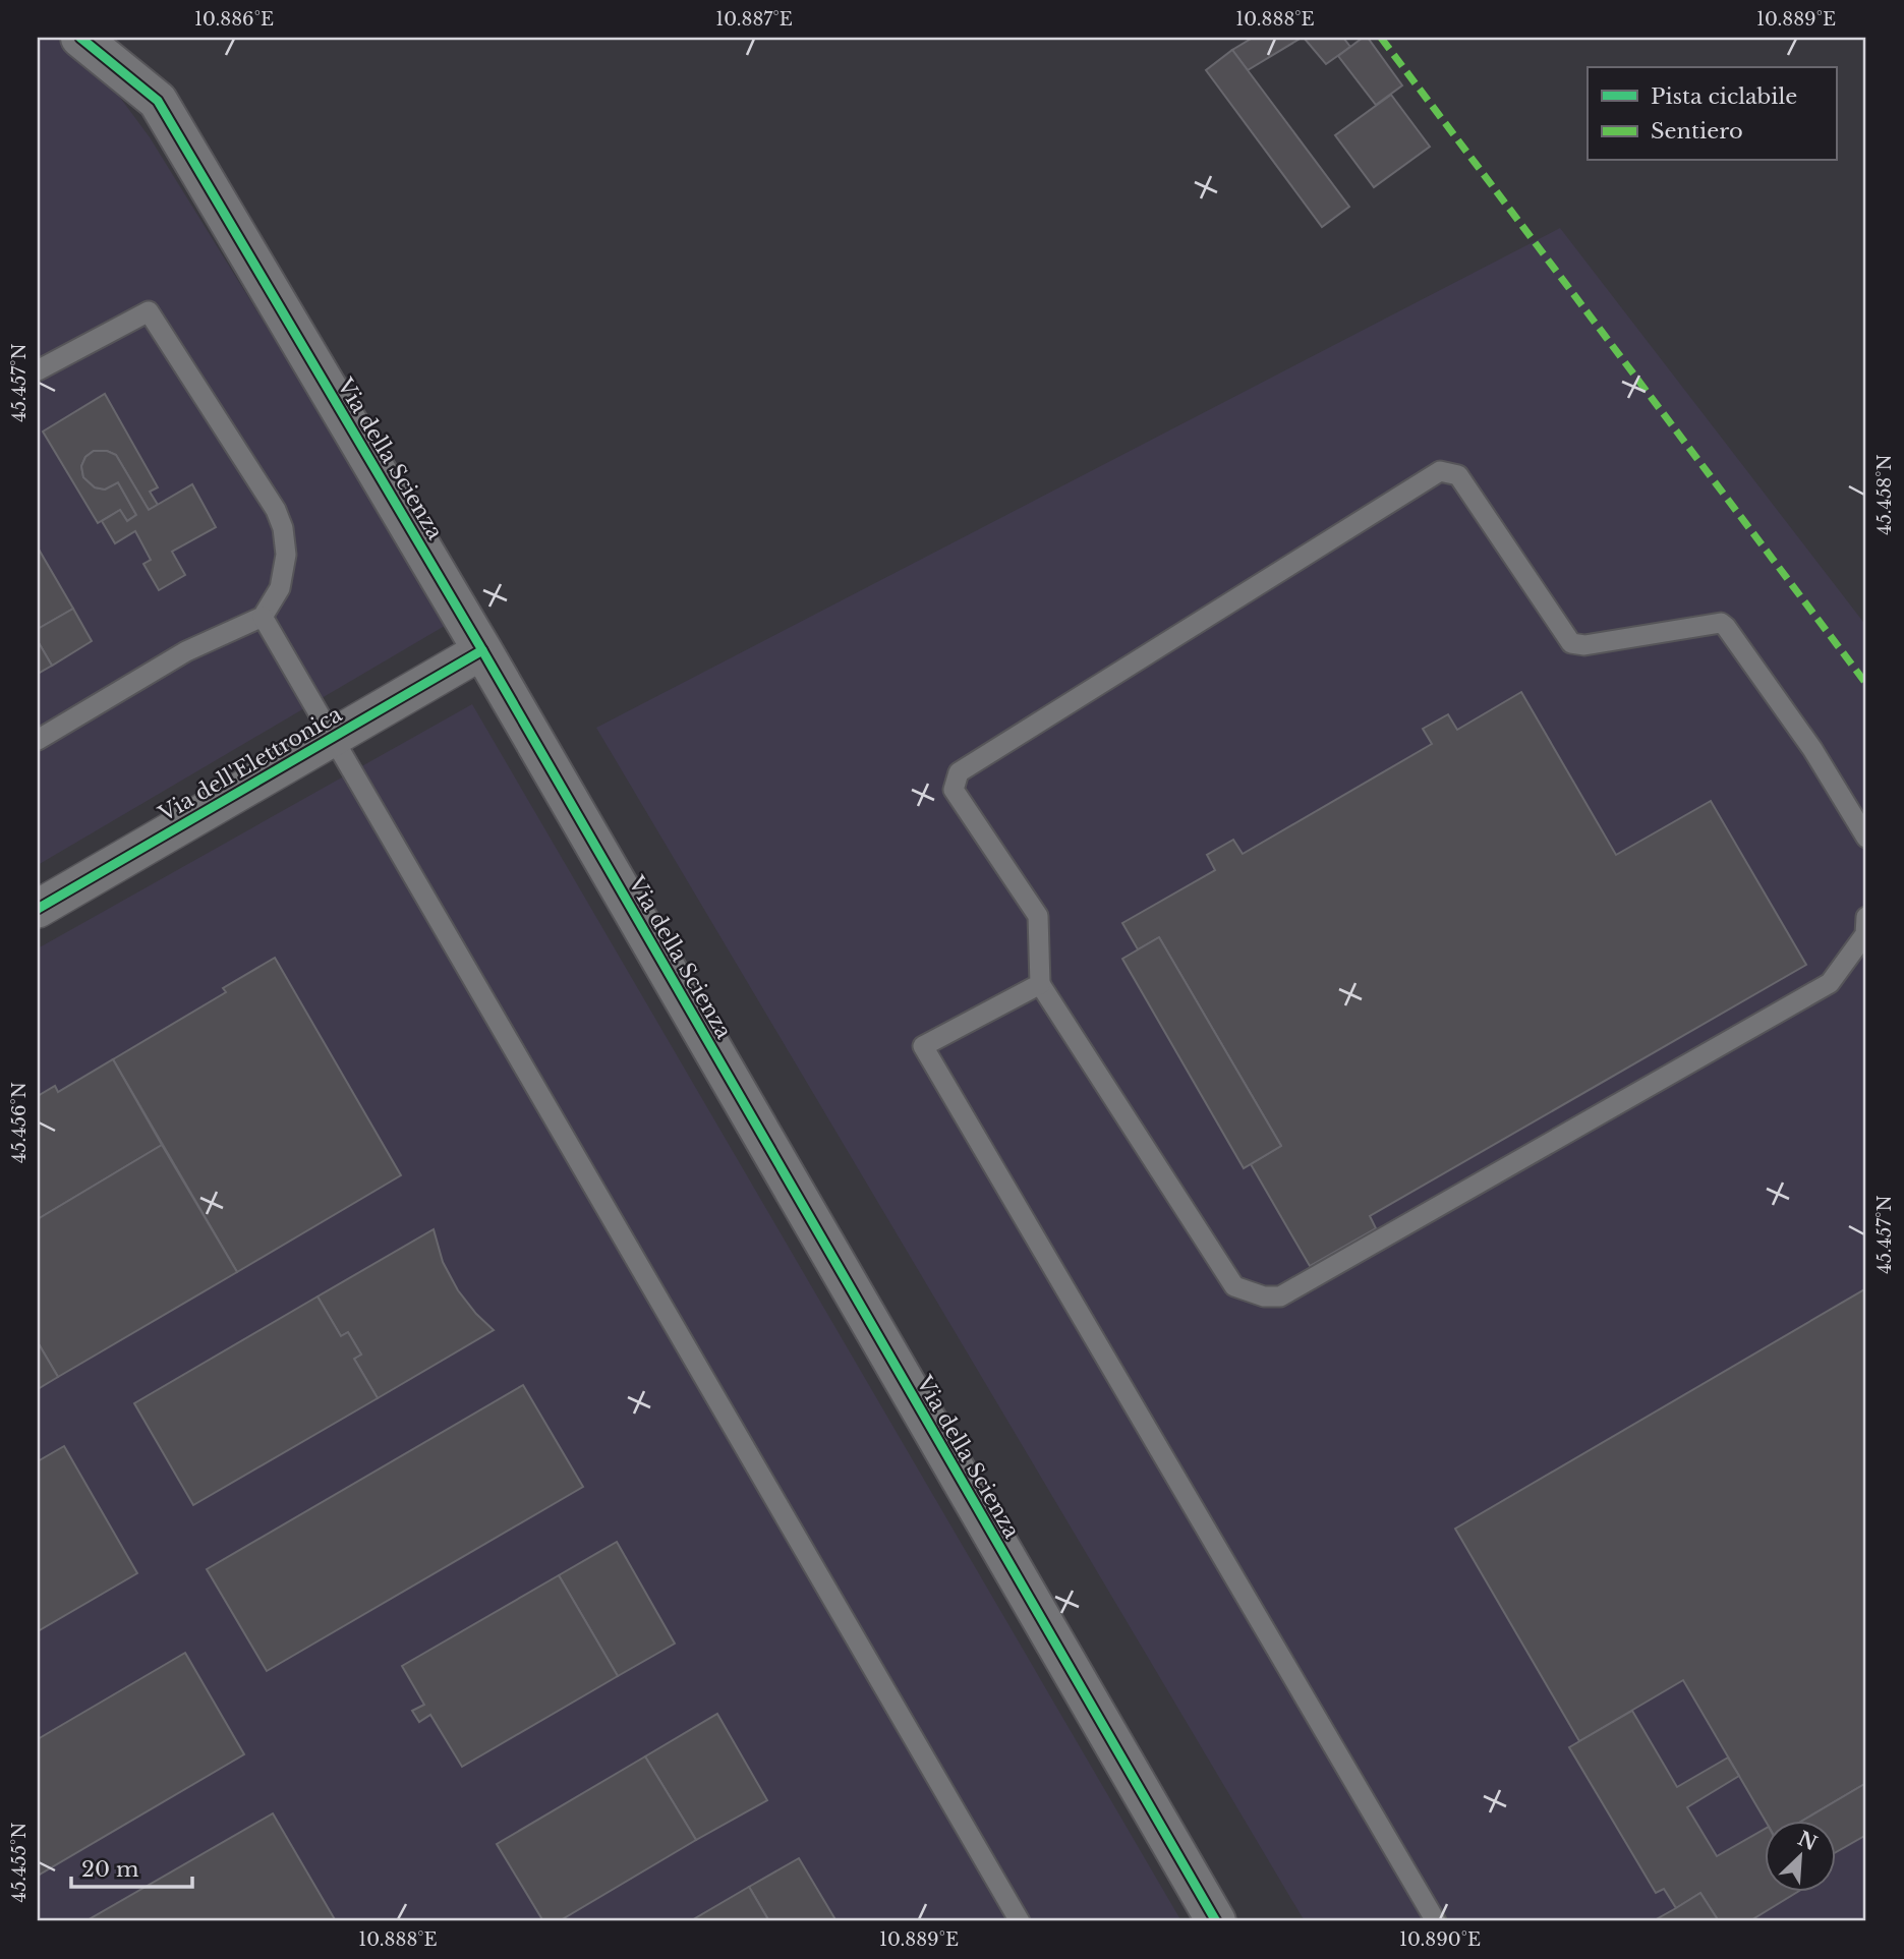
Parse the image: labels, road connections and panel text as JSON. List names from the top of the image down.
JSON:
{
  "streets": {
    "street": ["Via della Scienza", "Via dell'Elettronica"]
  },
  "crossings": [
    ["Via della Scienza", "Via dell'Elettronica"]
  ],
  "legend": ["Pista ciclabile", "Sentiero"],
  "scale_bar": "20 m",
  "north": "top right",
  "coordinates": [
    "10.886°E",
    "10.887°E",
    "10.888°E",
    "10.889°E",
    "45.457°N",
    "45.458°N",
    "45.456°N",
    "45.455°N",
    "10.890°E"
  ]
}
